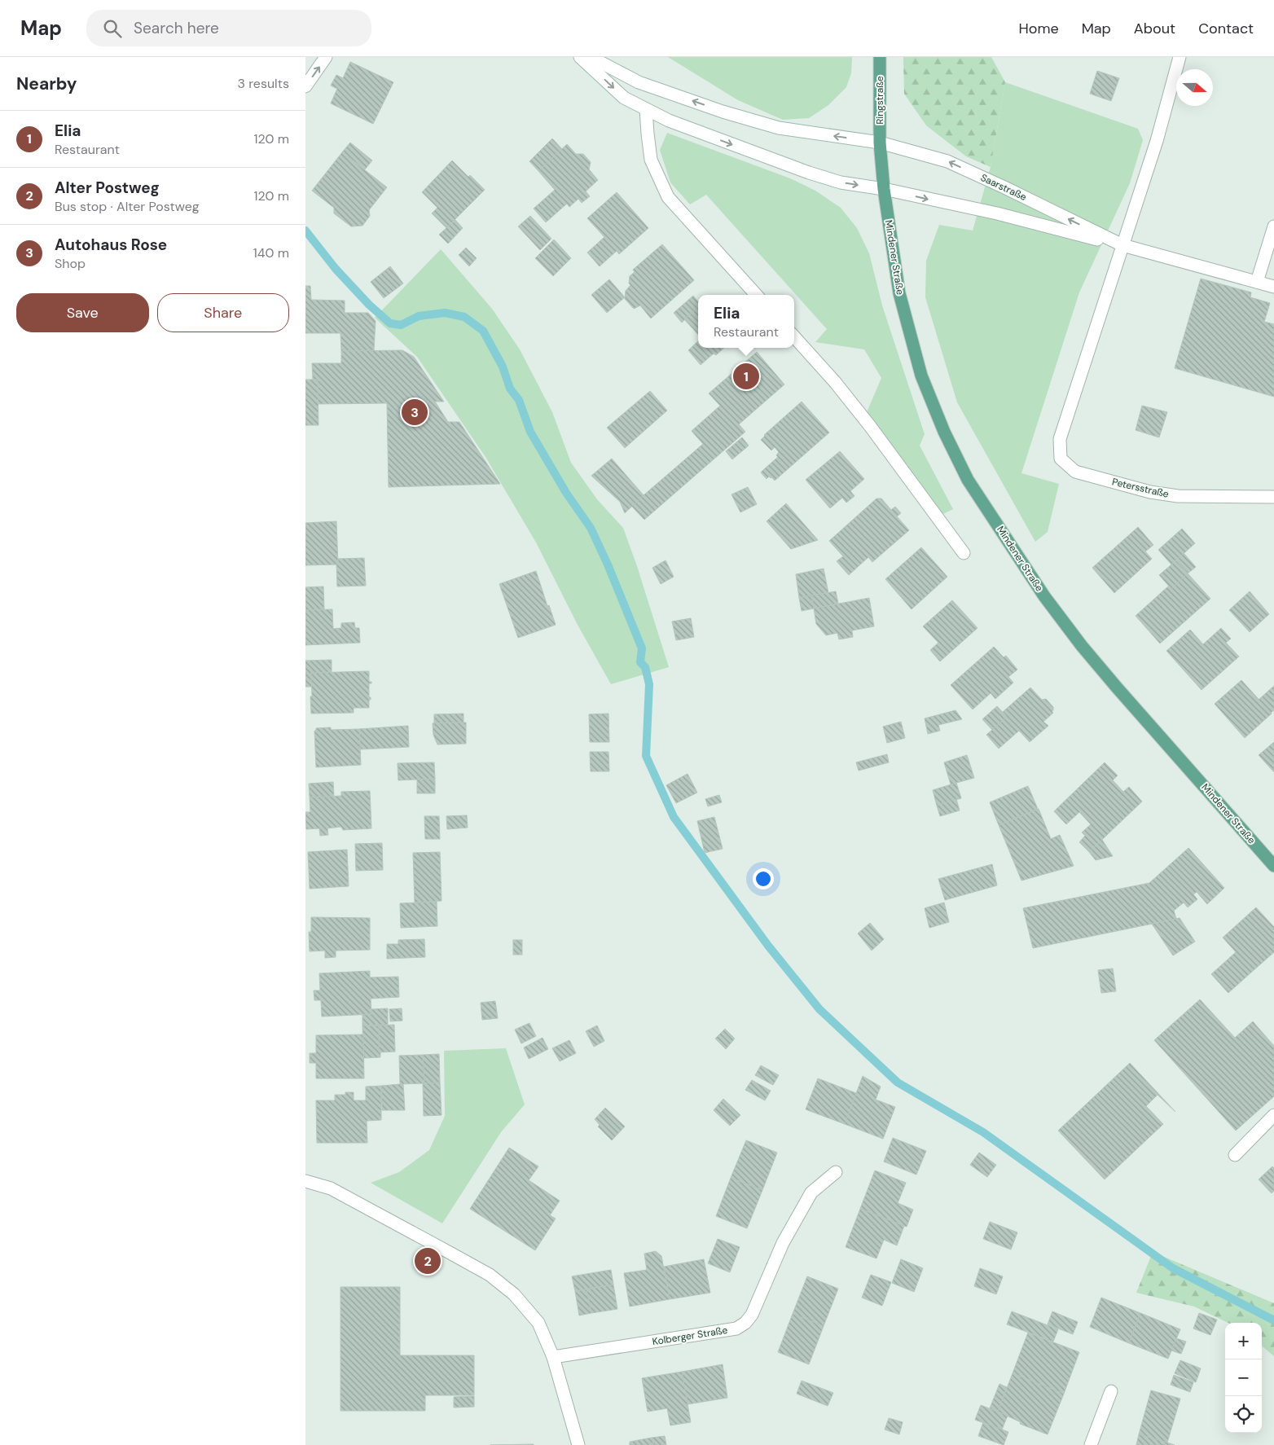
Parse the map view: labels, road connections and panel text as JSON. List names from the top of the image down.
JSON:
{
  "streets": {
    "main road": ["Ringstraße", "Mindener Straße"],
    "street": ["Saarstraße", "Petersstraße", "Kolberger Straße"]
  },
  "crossings": [
    ["Ringstraße", "Saarstraße"],
    ["Ringstraße", "Mindener Straße"],
    ["Saarstraße", "Mindener Straße"],
    ["Saarstraße", "Petersstraße"]
  ],
  "north": "right",
  "page": {
    "header": "Map",
    "search": "Search here",
    "nav": [
      "Home",
      "Map",
      "About",
      "Contact"
    ],
    "heading": ["Nearby", "3 results"],
    "list": [
      {
        "mark": "1",
        "name": "Elia",
        "note": "Restaurant",
        "value": "120 m"
      },
      {
        "mark": "2",
        "name": "Alter Postweg",
        "note": "Bus stop · Alter Postweg",
        "value": "120 m"
      },
      {
        "mark": "3",
        "name": "Autohaus Rose",
        "note": "Shop",
        "value": "140 m"
      }
    ],
    "buttons": ["Save", "Share"],
    "popup": ["Elia", "Restaurant"],
    "pins": ["1", "3", "2"],
    "map_buttons": ["+", "−"]
  }
}
